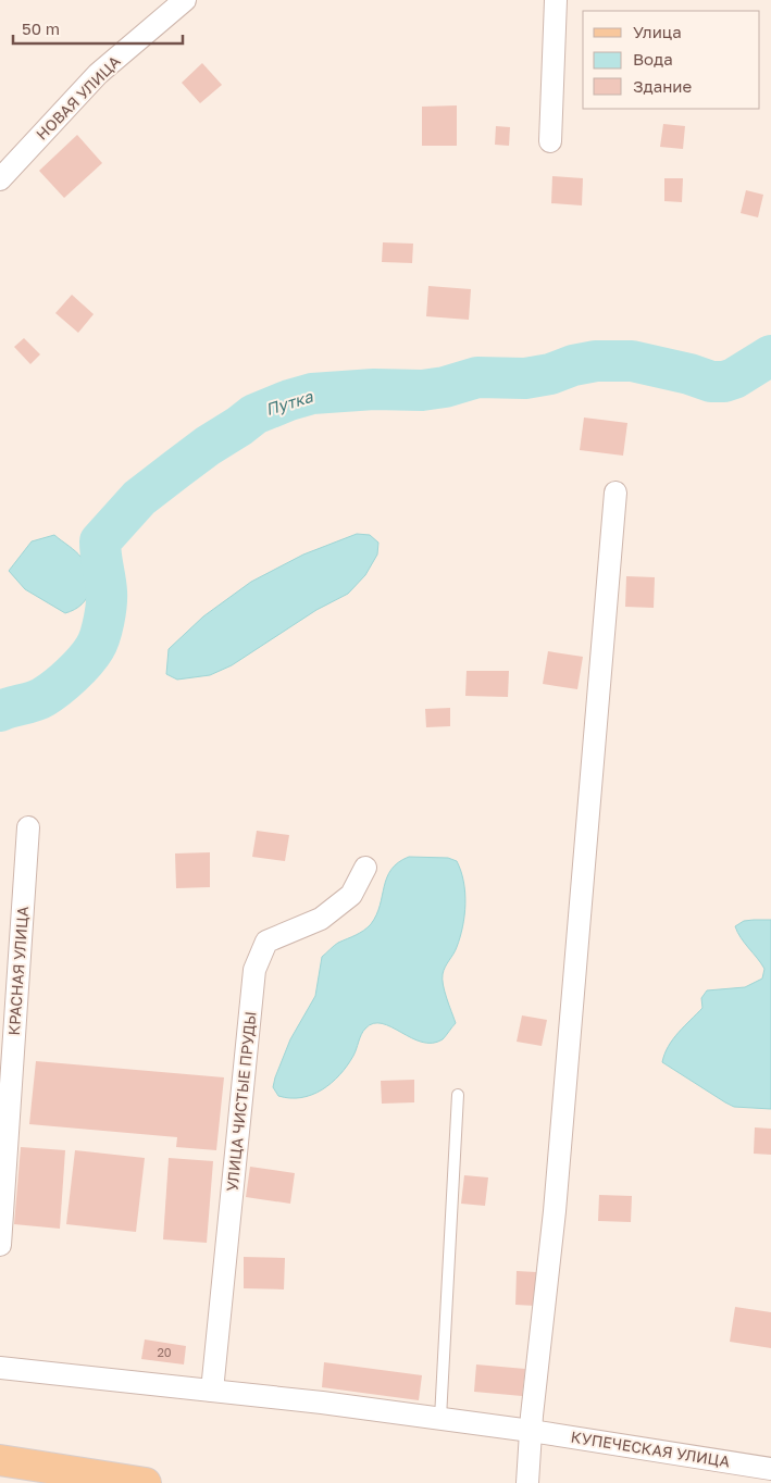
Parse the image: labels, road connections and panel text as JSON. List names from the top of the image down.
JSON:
{
  "streets": {
    "street": [
      "НОВАЯ УЛИЦА",
      "КРАСНАЯ УЛИЦА",
      "УЛИЦА ЧИСТЫЕ ПРУДЫ",
      "КУПЕЧЕСКАЯ УЛИЦА"
    ]
  },
  "crossings": [
    ["УЛИЦА ЧИСТЫЕ ПРУДЫ", "КУПЕЧЕСКАЯ УЛИЦА"]
  ],
  "water": ["Путка"],
  "house_numbers": ["20"],
  "legend": ["Улица", "Вода", "Здание"],
  "scale_bar": "50 m"
}
